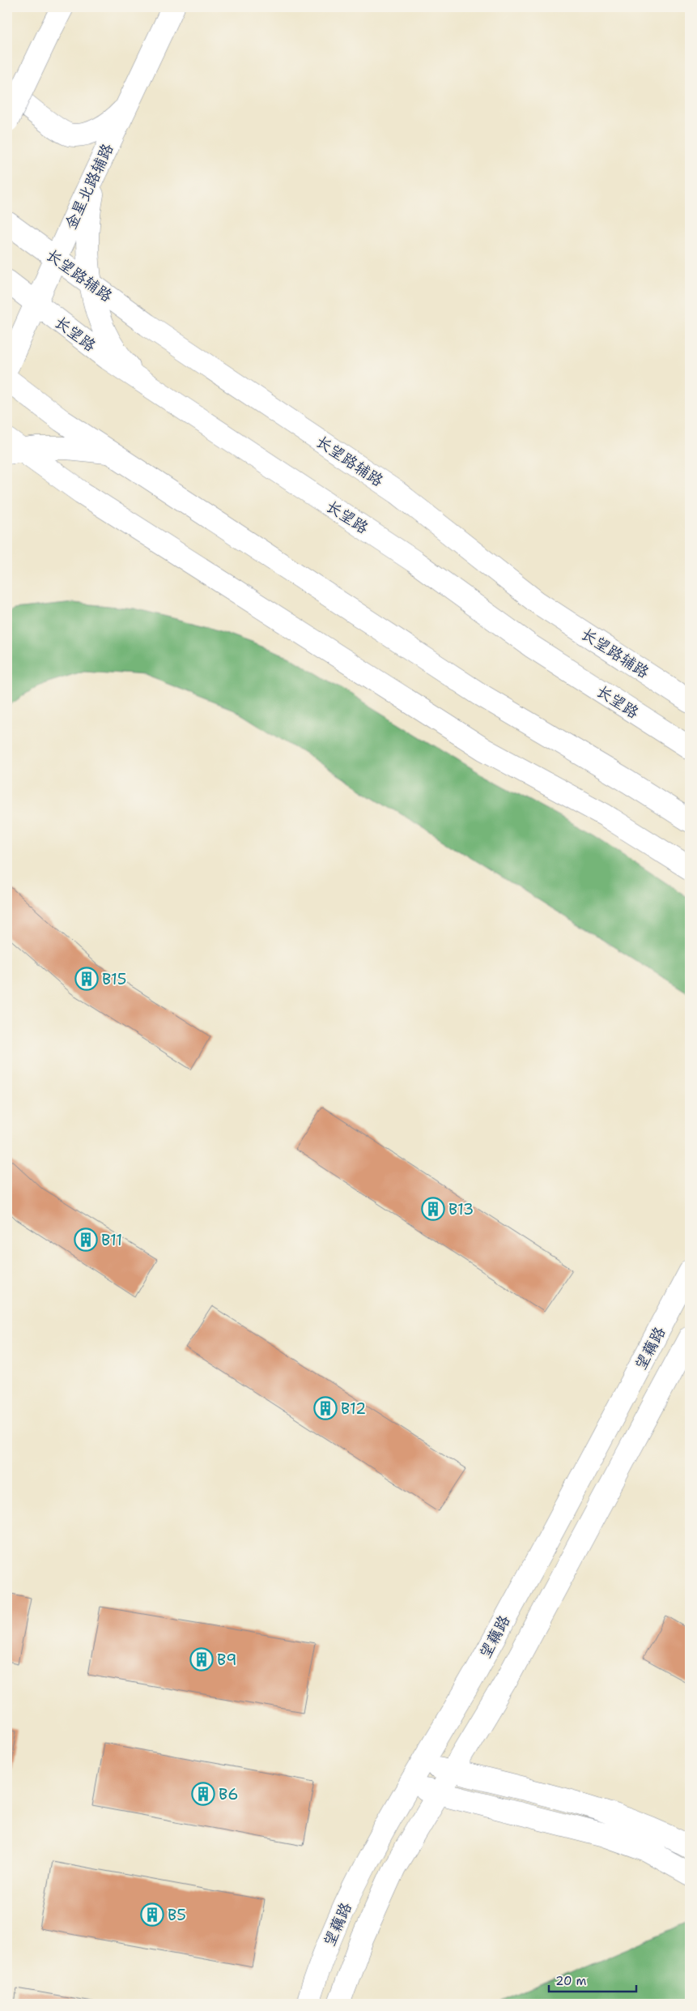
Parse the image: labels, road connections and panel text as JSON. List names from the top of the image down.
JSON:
{
  "streets": {
    "street": [
      "金星北路辅路",
      "长望路辅路",
      "长望路",
      "望藕路"
    ]
  },
  "crossings": [
    ["金星北路辅路", "长望路辅路"],
    ["金星北路辅路", "长望路"]
  ],
  "places": {
    "building": [
      "B15",
      "B13",
      "B11",
      "B12",
      "B9",
      "B6",
      "B5"
    ]
  },
  "scale_bar": "20 m"
}
